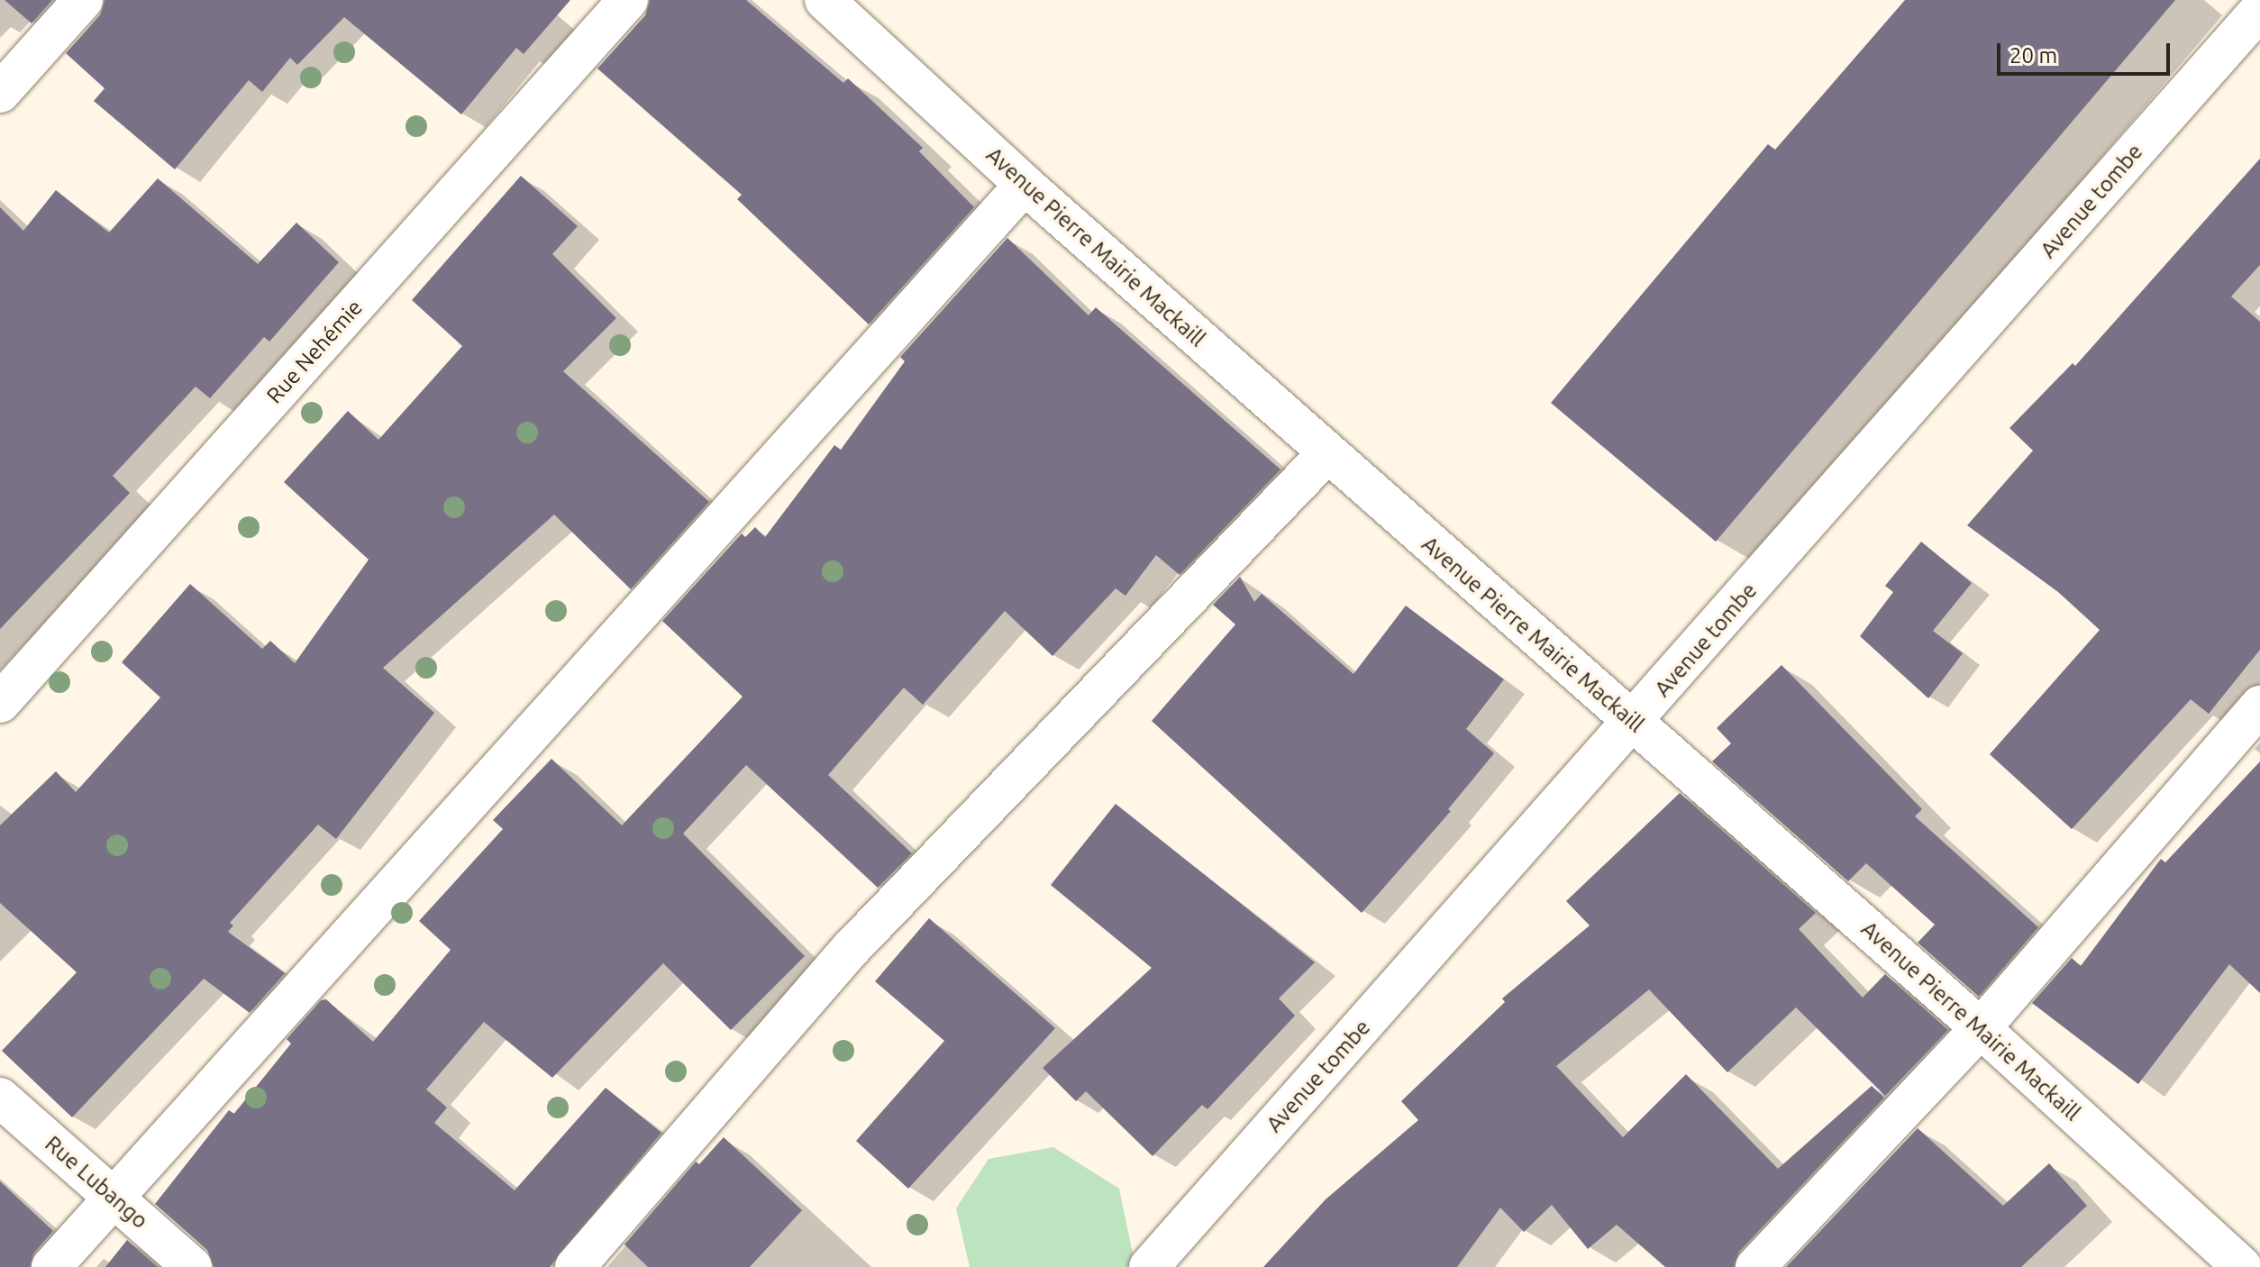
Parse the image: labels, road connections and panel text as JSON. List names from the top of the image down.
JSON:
{
  "streets": {
    "street": [
      "Avenue tombe",
      "Avenue Pierre Mairie Mackaill",
      "Rue Nehémie",
      "Rue Lubango"
    ]
  },
  "crossings": [
    ["Avenue tombe", "Avenue Pierre Mairie Mackaill"]
  ],
  "scale_bar": "20 m"
}
